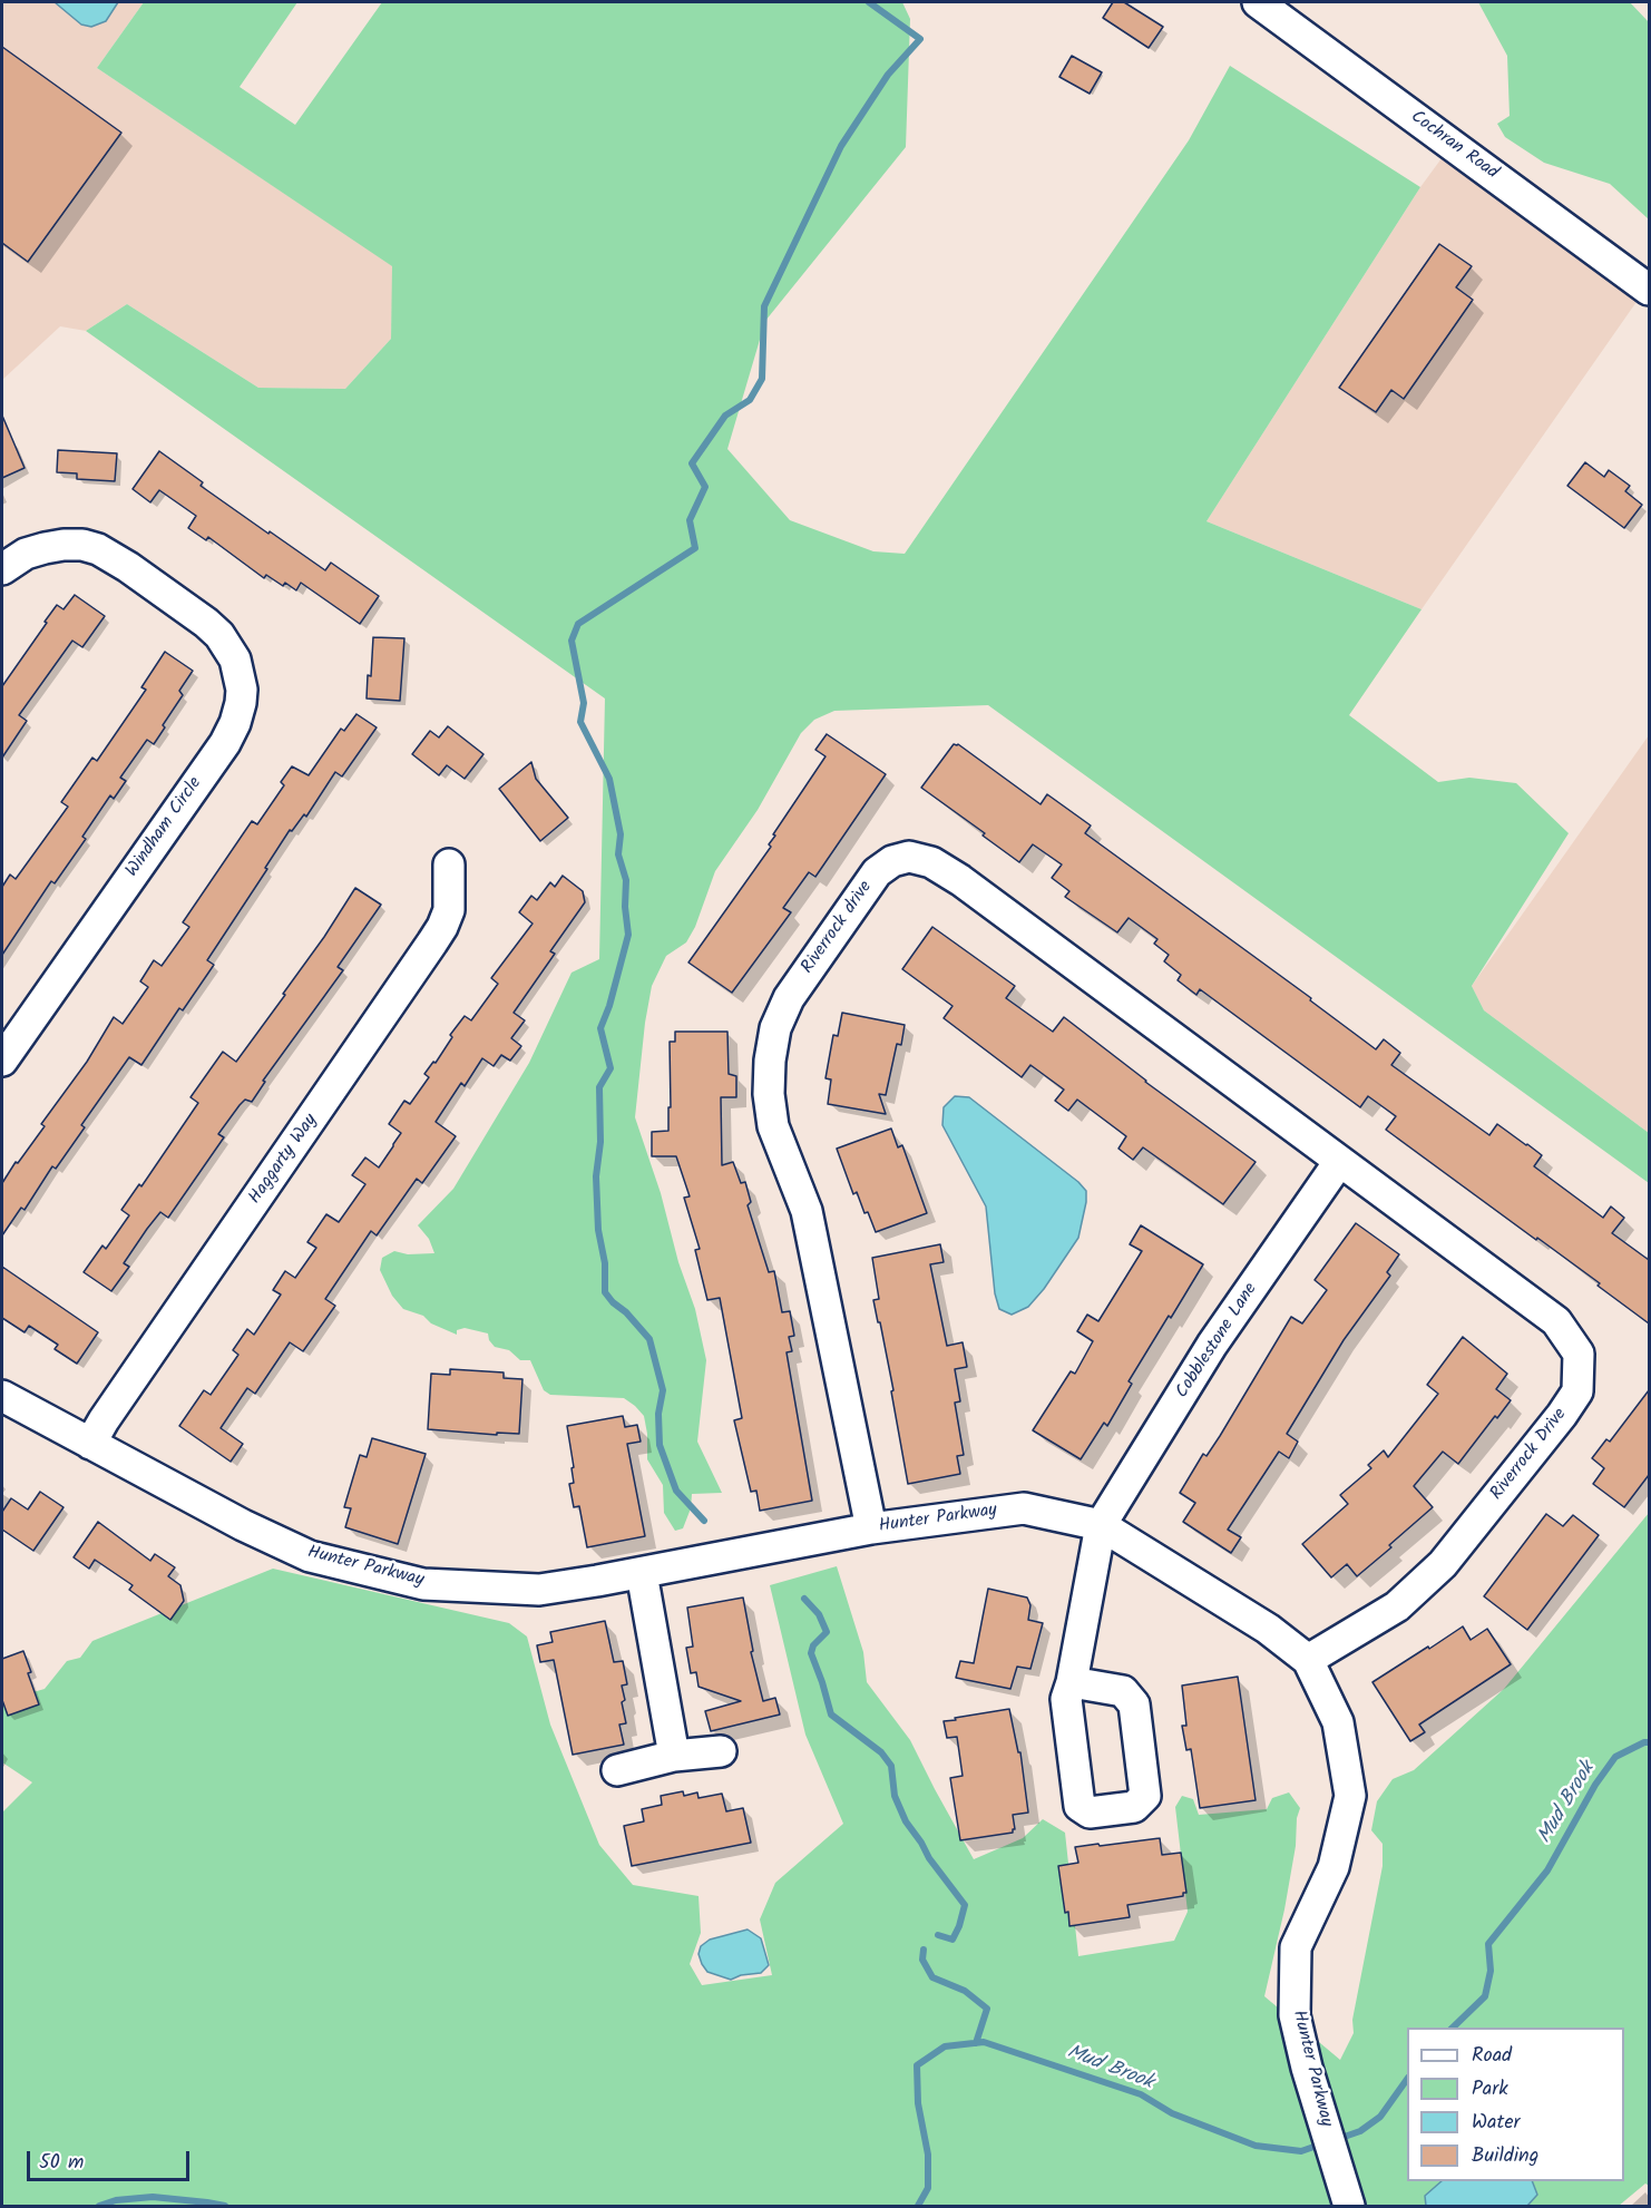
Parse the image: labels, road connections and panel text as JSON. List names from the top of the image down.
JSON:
{
  "streets": {
    "street": [
      "Cochran Road",
      "Windham Circle",
      "Riverrock drive",
      "Haggarty Way",
      "Cobblestone Lane",
      "Riverrock Drive",
      "Hunter Parkway"
    ]
  },
  "crossings": [
    ["Riverrock drive", "Cobblestone Lane"],
    ["Riverrock drive", "Riverrock Drive"],
    ["Riverrock drive", "Hunter Parkway"],
    ["Haggarty Way", "Hunter Parkway"],
    ["Cobblestone Lane", "Riverrock Drive"],
    ["Cobblestone Lane", "Hunter Parkway"],
    ["Riverrock Drive", "Hunter Parkway"]
  ],
  "water": ["Mud Brook"],
  "legend": [
    "Road",
    "Park",
    "Water",
    "Building"
  ],
  "scale_bar": "50 m"
}
